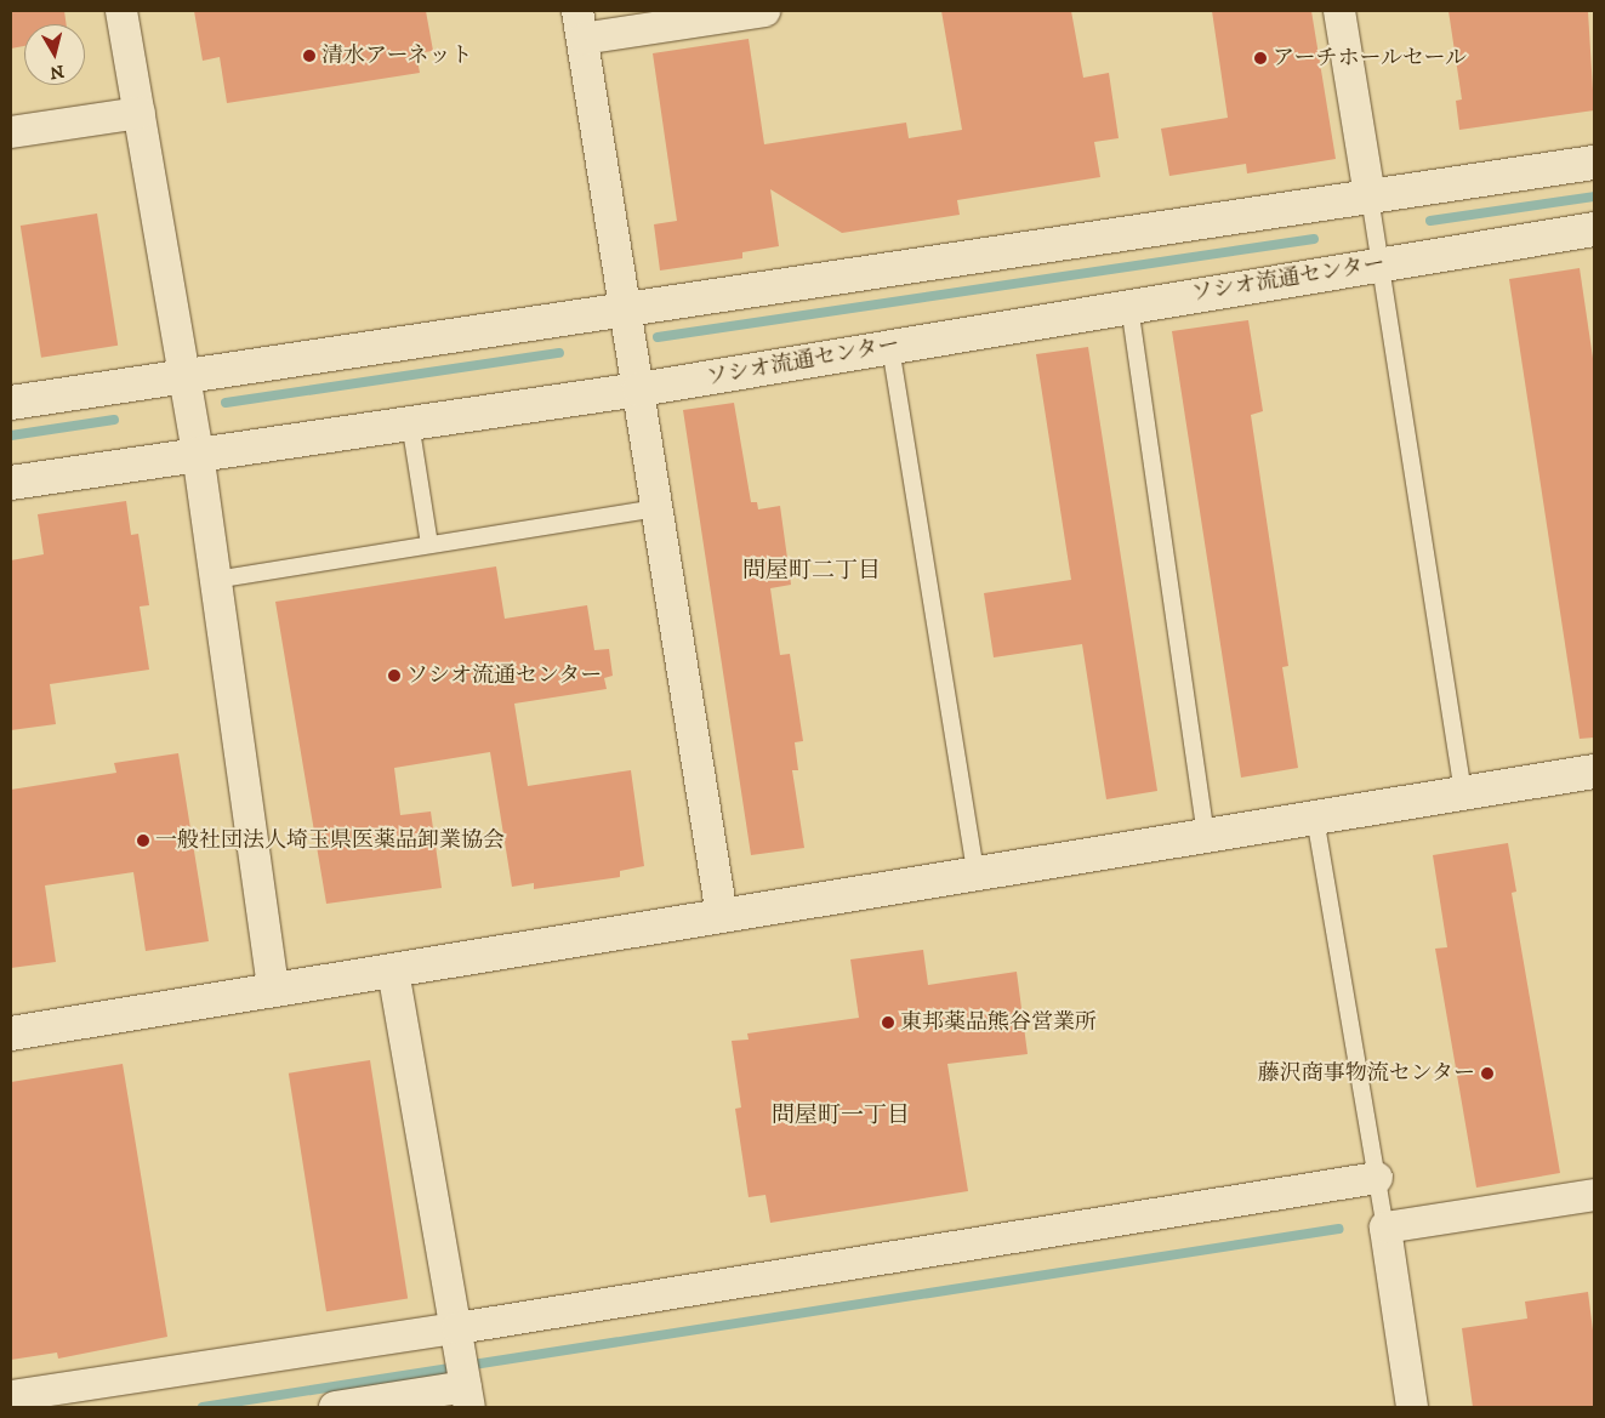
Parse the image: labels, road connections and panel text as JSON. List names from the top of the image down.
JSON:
{
  "streets": {
    "street": ["ソシオ流通センター"]
  },
  "districts": ["問屋町二丁目", "問屋町一丁目"],
  "places": [
    "清水アーネット",
    "アーチホールセール",
    "ソシオ流通センター",
    "一般社団法人埼玉県医薬品卸業協会",
    "東邦薬品熊谷営業所",
    "藤沢商事物流センター"
  ],
  "north": "bottom"
}
